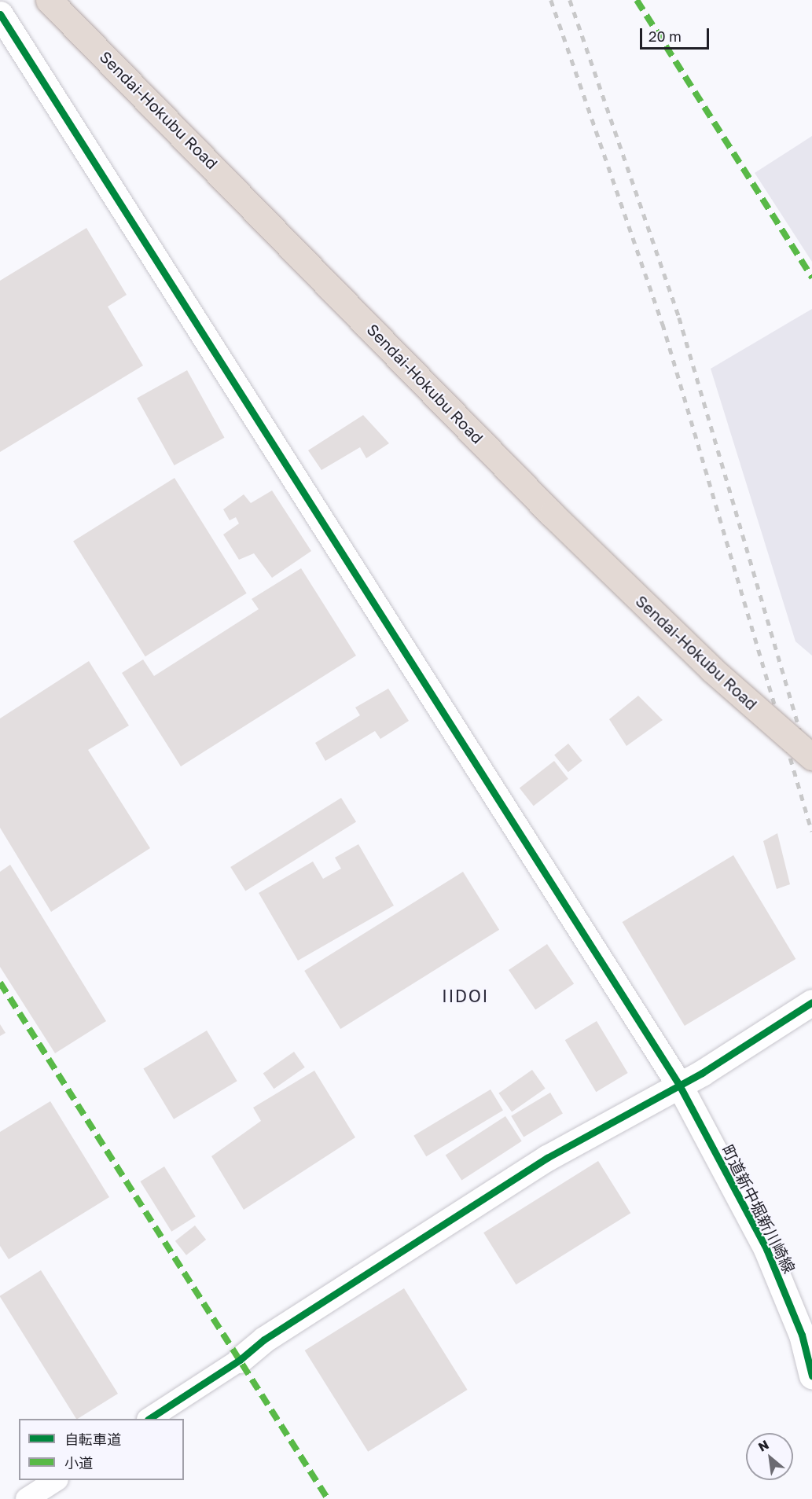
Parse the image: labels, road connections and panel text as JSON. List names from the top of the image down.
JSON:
{
  "streets": {
    "highway": ["Sendai-Hokubu Road"],
    "street": ["町道新中堀新川崎線"]
  },
  "districts": ["IIDOI"],
  "legend": ["自転車道", "小道"],
  "scale_bar": "20 m",
  "north": "top left"
}
